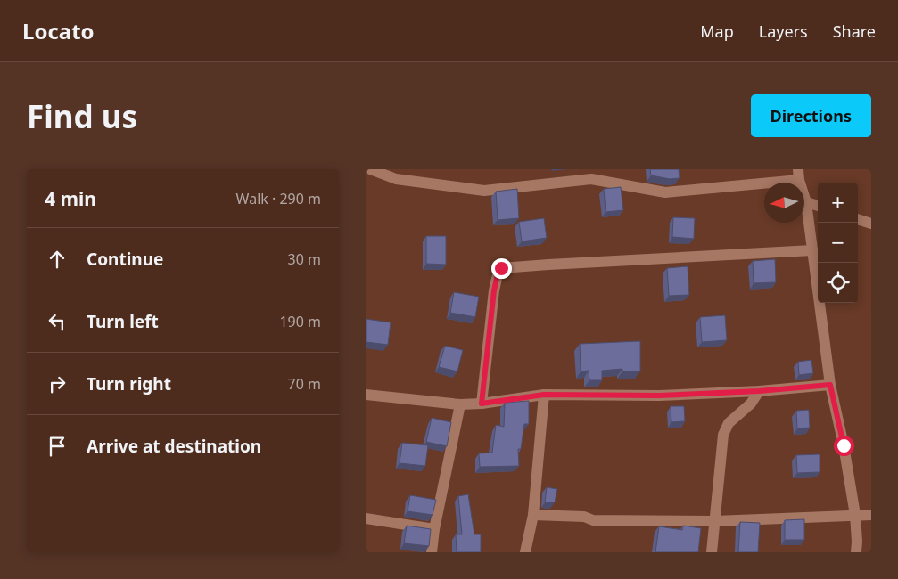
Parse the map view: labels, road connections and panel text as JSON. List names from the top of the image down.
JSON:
{
  "north": "left",
  "page": {
    "header": "Locato",
    "nav": ["Map", "Layers", "Share"],
    "buttons": "Directions",
    "title": "Find us",
    "heading": ["4 min", "Walk · 290 m"],
    "map_buttons": ["+", "−"],
    "list": [
      ["Continue", "30 m"],
      ["Turn left", "190 m"],
      ["Turn right", "70 m"],
      "Arrive at destination"
    ]
  }
}
